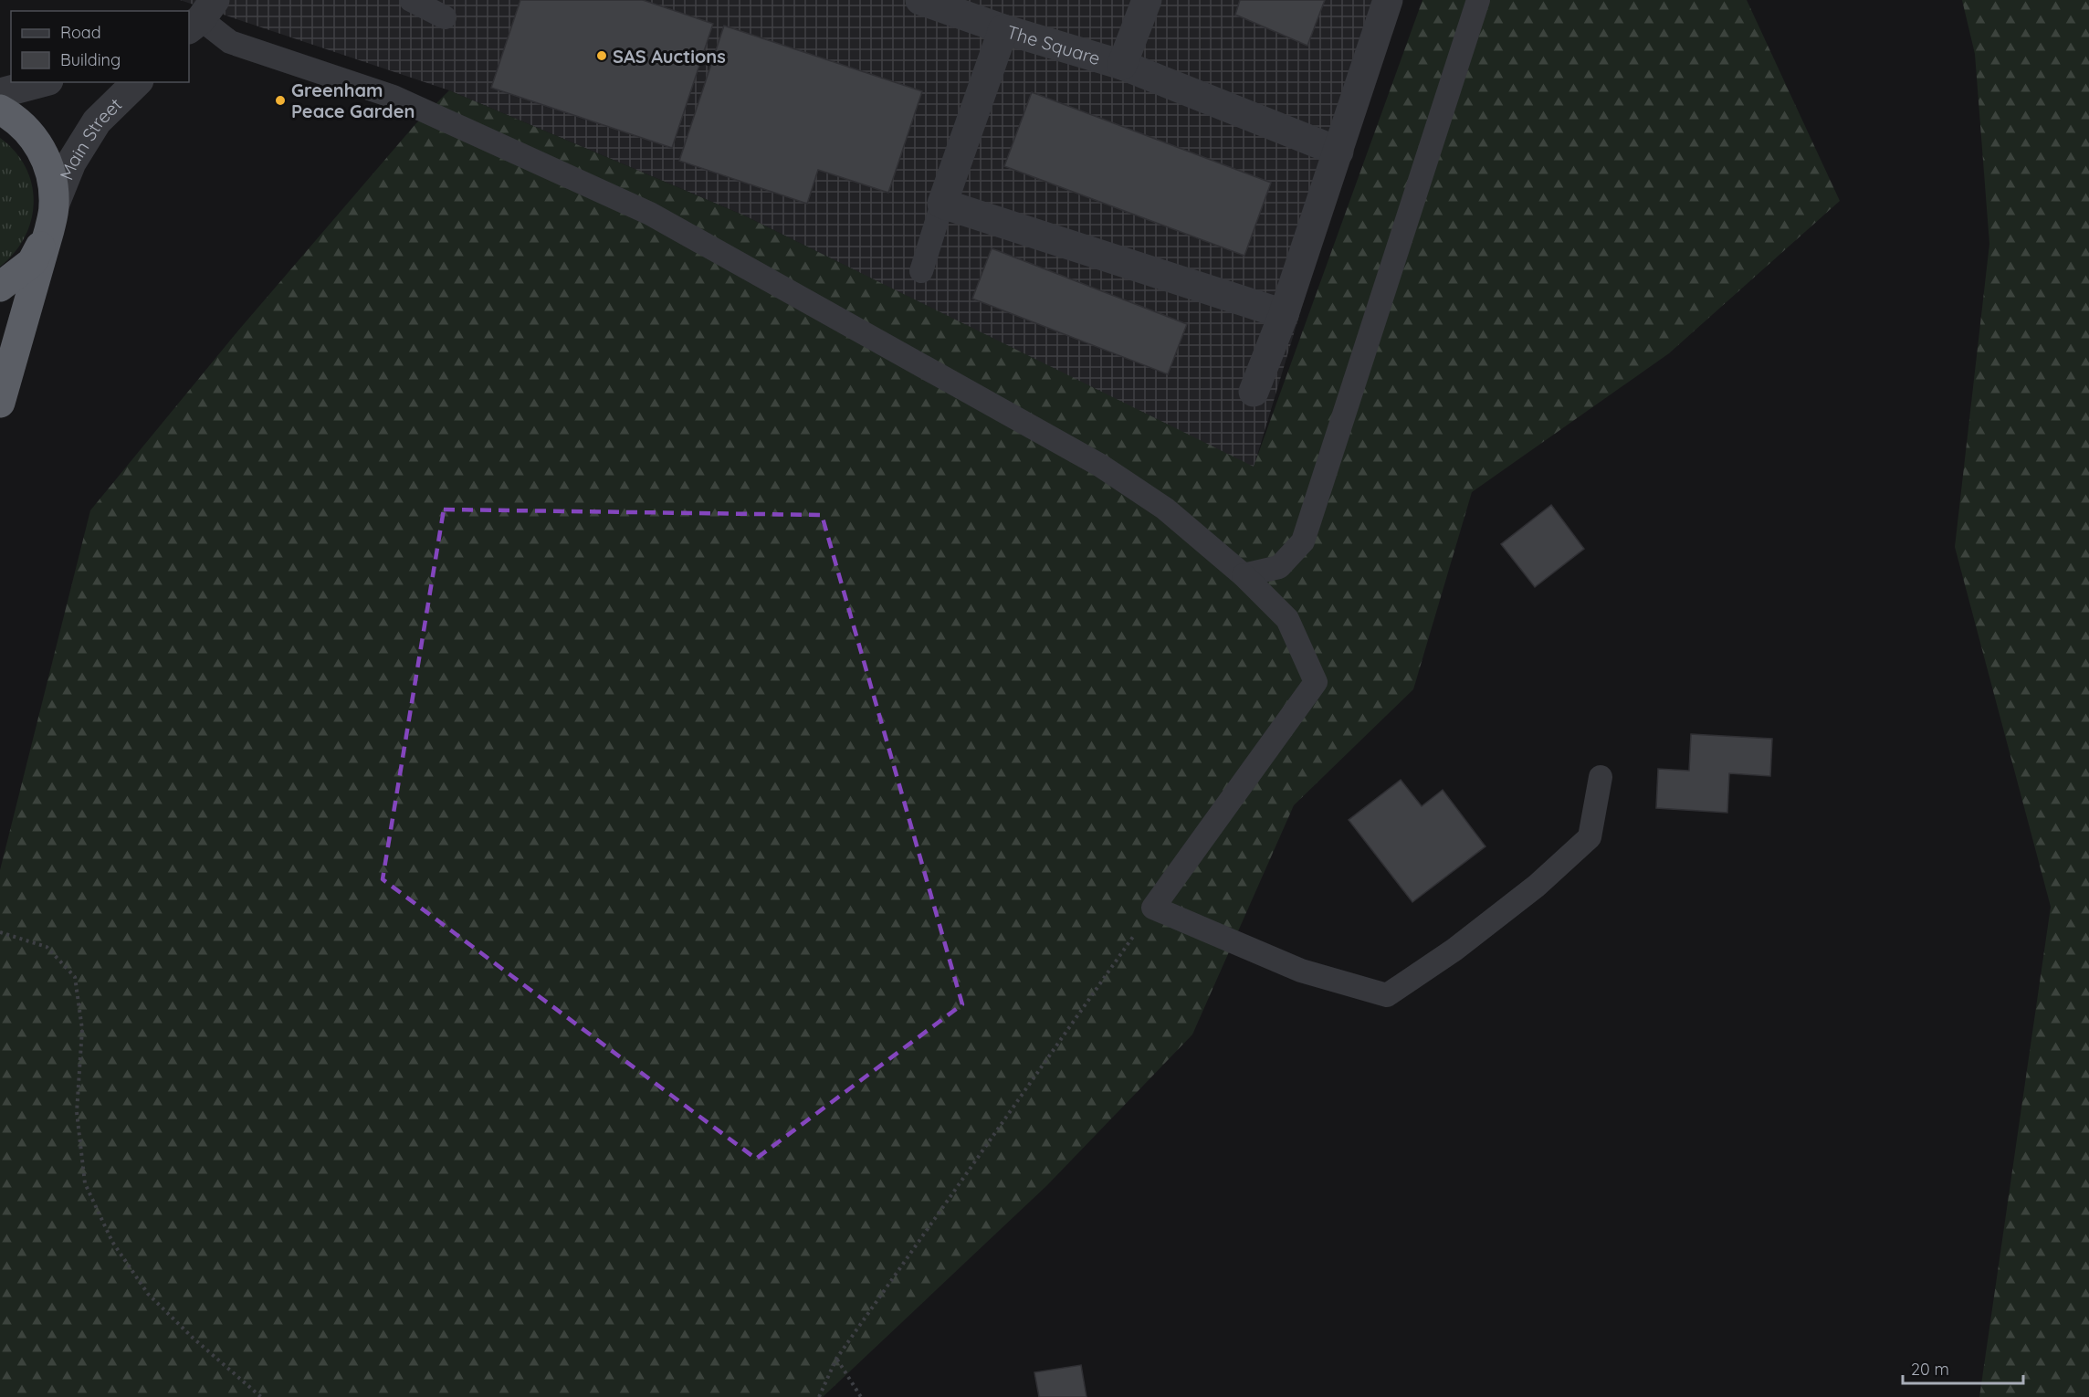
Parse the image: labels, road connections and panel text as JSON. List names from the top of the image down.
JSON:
{
  "streets": {
    "street": ["The Square", "Main Street"]
  },
  "places": ["SAS Auctions", "Greenham Peace Garden"],
  "legend": ["Road", "Building"],
  "scale_bar": "20 m"
}
